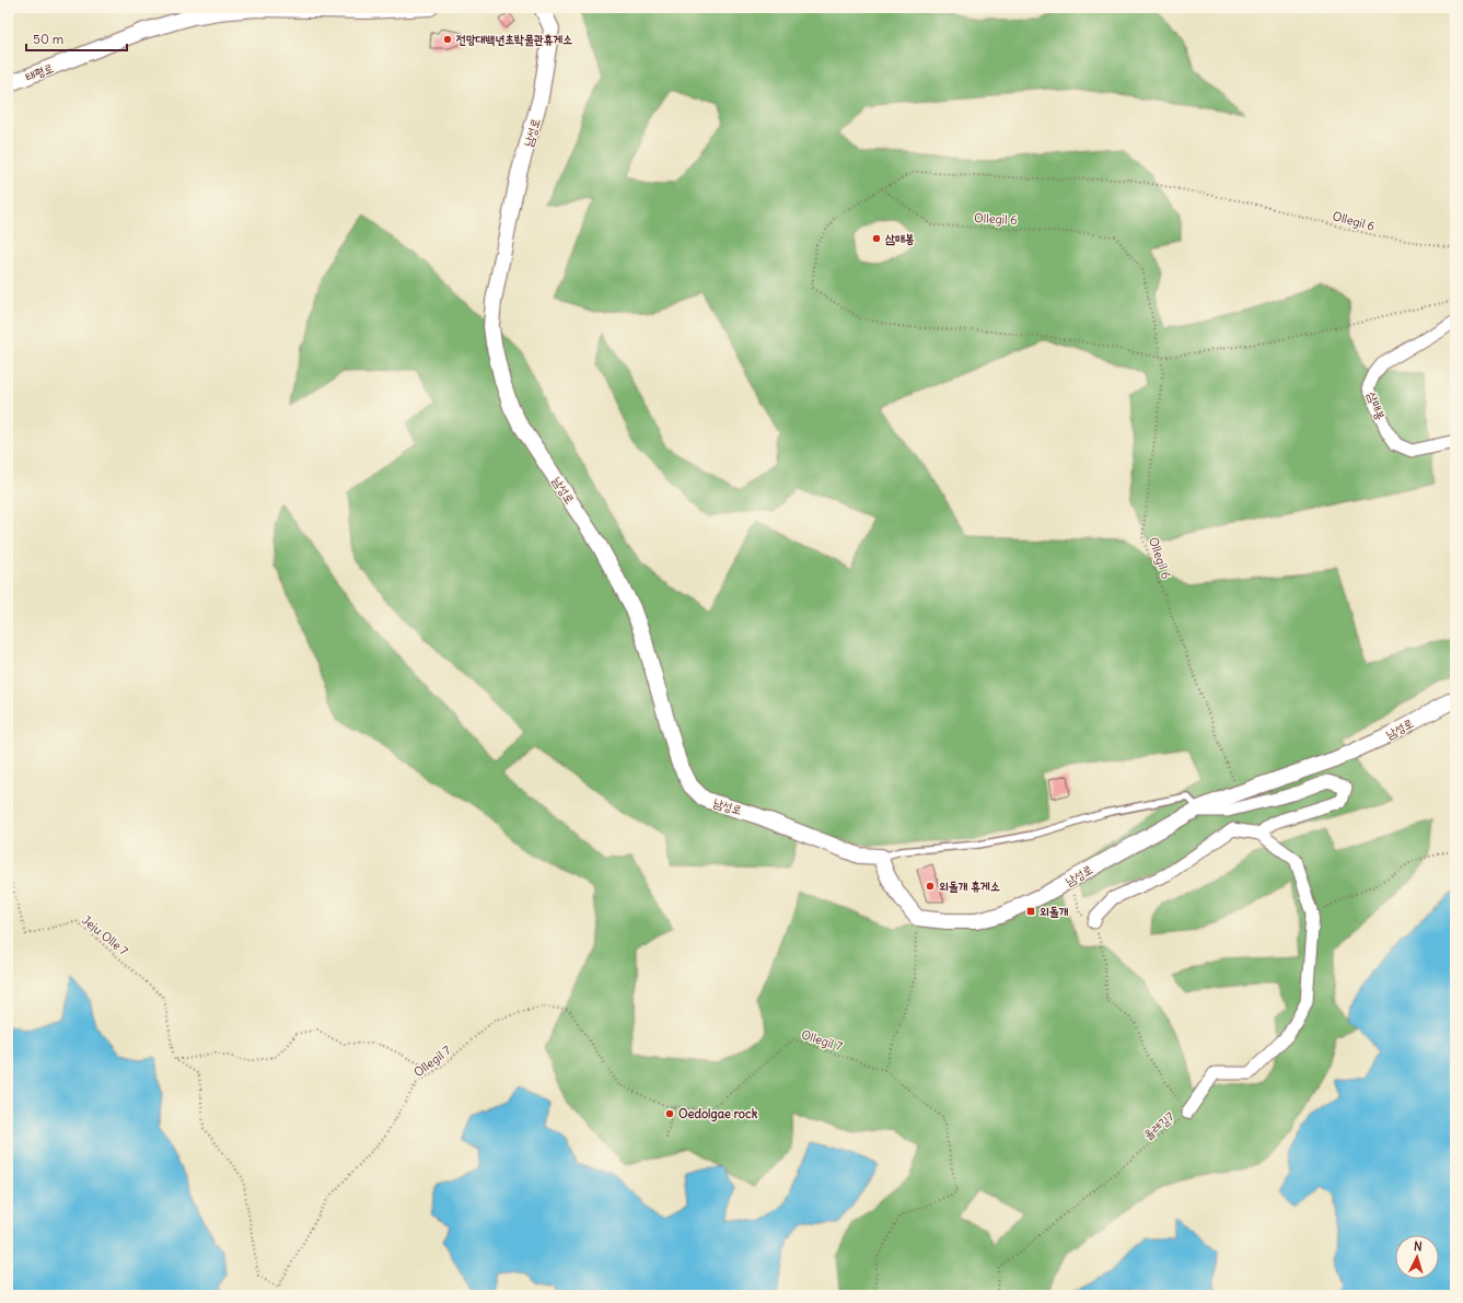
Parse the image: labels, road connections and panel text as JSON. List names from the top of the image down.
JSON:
{
  "streets": {
    "street": ["태평로", "남성로", "삼매봉"],
    "path": [
      "Ollegil 6",
      "Jeju Olle 7",
      "Ollegil 7",
      "올레길7"
    ]
  },
  "crossings": [
    ["남성로", "Ollegil 6"],
    ["Jeju Olle 7", "Ollegil 7"]
  ],
  "places": {
    "other": [
      "전망대백년초박물관휴게소",
      "삼매봉",
      "외돌개 휴게소",
      "Oedolgae rock"
    ],
    "transit": ["외돌개"]
  },
  "scale_bar": "50 m",
  "north": "top"
}
